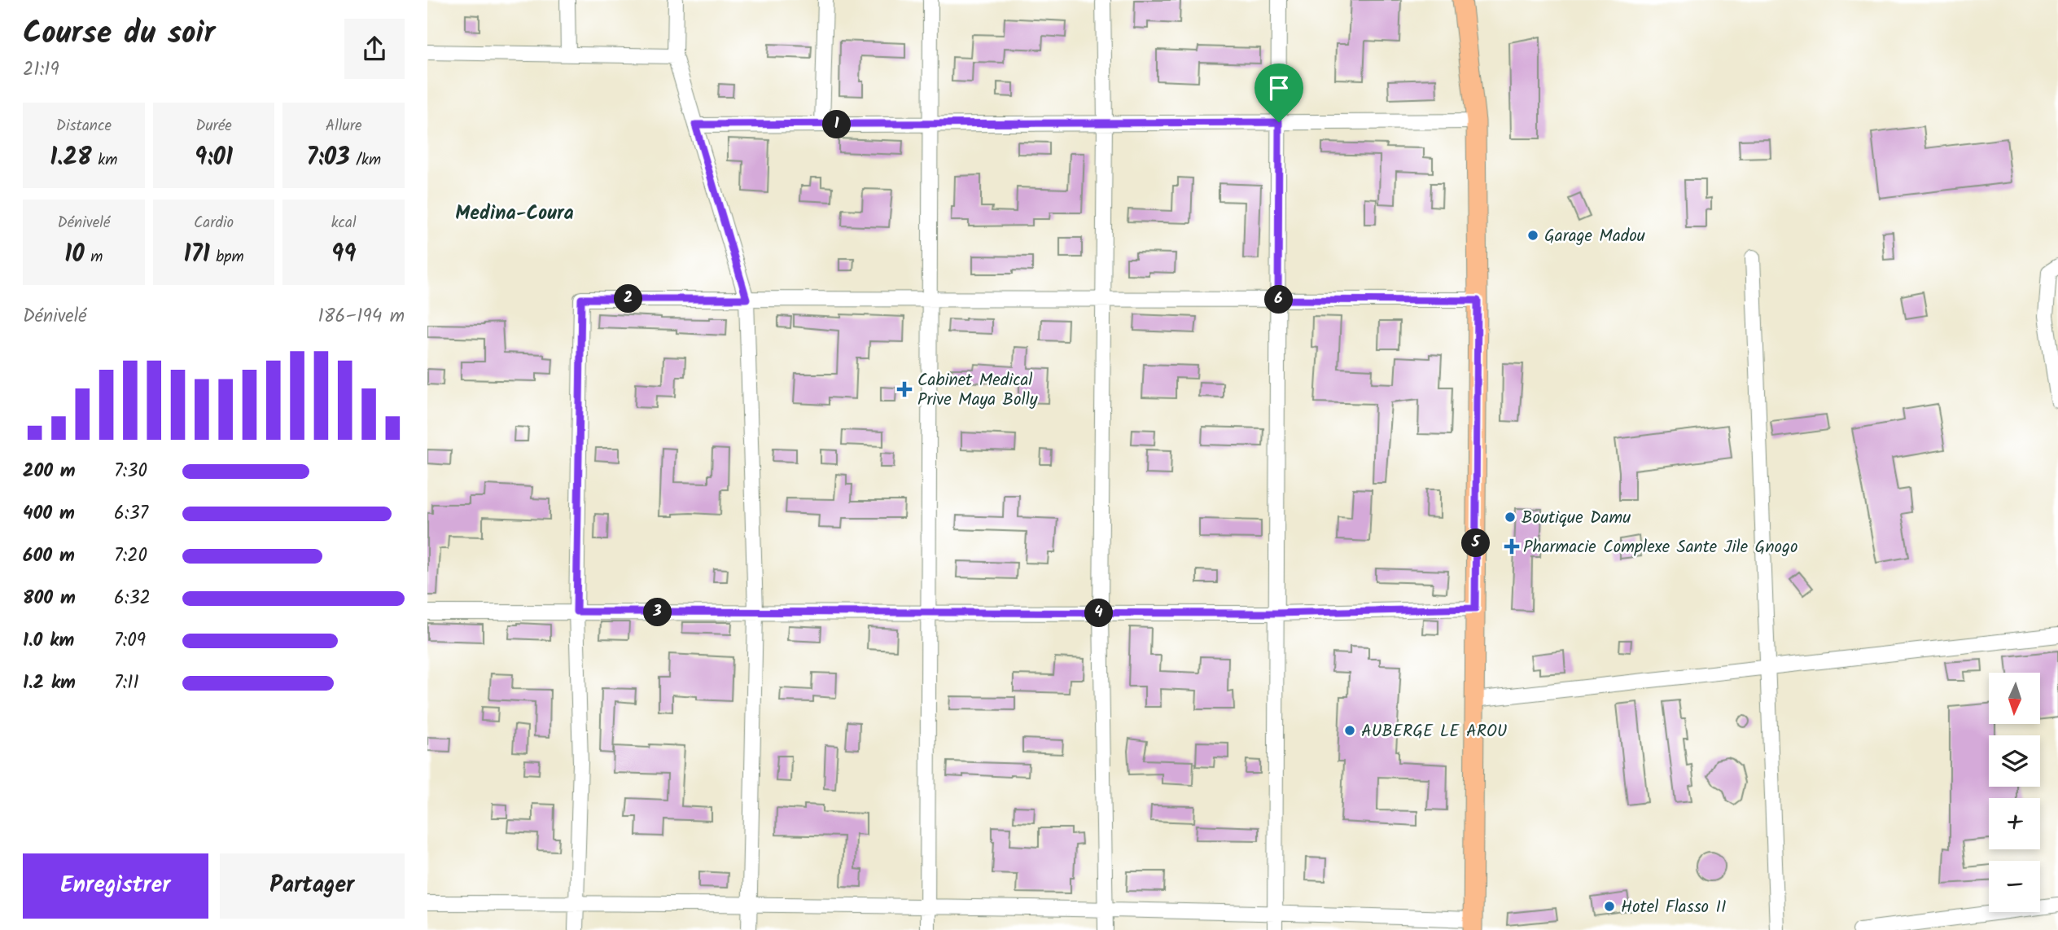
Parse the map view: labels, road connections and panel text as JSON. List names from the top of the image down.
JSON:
{
  "districts": ["Medina-Coura"],
  "places": {
    "other": [
      "Garage Madou",
      "Boutique Damu",
      "AUBERGE LE AROU",
      "Hotel Flasso II"
    ],
    "health": ["Cabinet Medical Prive Maya Bolly", "Pharmacie Complexe Sante Jile Gnogo"]
  },
  "north": "bottom",
  "page": {
    "heading": ["Course du soir", "21:19"],
    "stats": [
      ["Distance", "1.28 km"],
      ["Durée", "9:01"],
      ["Allure", "7:03 /km"],
      ["Dénivelé", "10 m"],
      ["Cardio", "171 bpm"],
      ["kcal", "99"]
    ],
    "pins": [
      "1",
      "2",
      "6",
      "5",
      "3",
      "4"
    ],
    "chart": ["Dénivelé", "186–194 m"],
    "list": [
      {
        "name": "200 m",
        "note": "7:30"
      },
      {
        "name": "400 m",
        "note": "6:37"
      },
      {
        "name": "600 m",
        "note": "7:20"
      },
      {
        "name": "800 m",
        "note": "6:32"
      },
      {
        "name": "1.0 km",
        "note": "7:09"
      },
      {
        "name": "1.2 km",
        "note": "7:11"
      }
    ],
    "map_buttons": ["+", "−"],
    "buttons": ["Enregistrer", "Partager"]
  }
}
